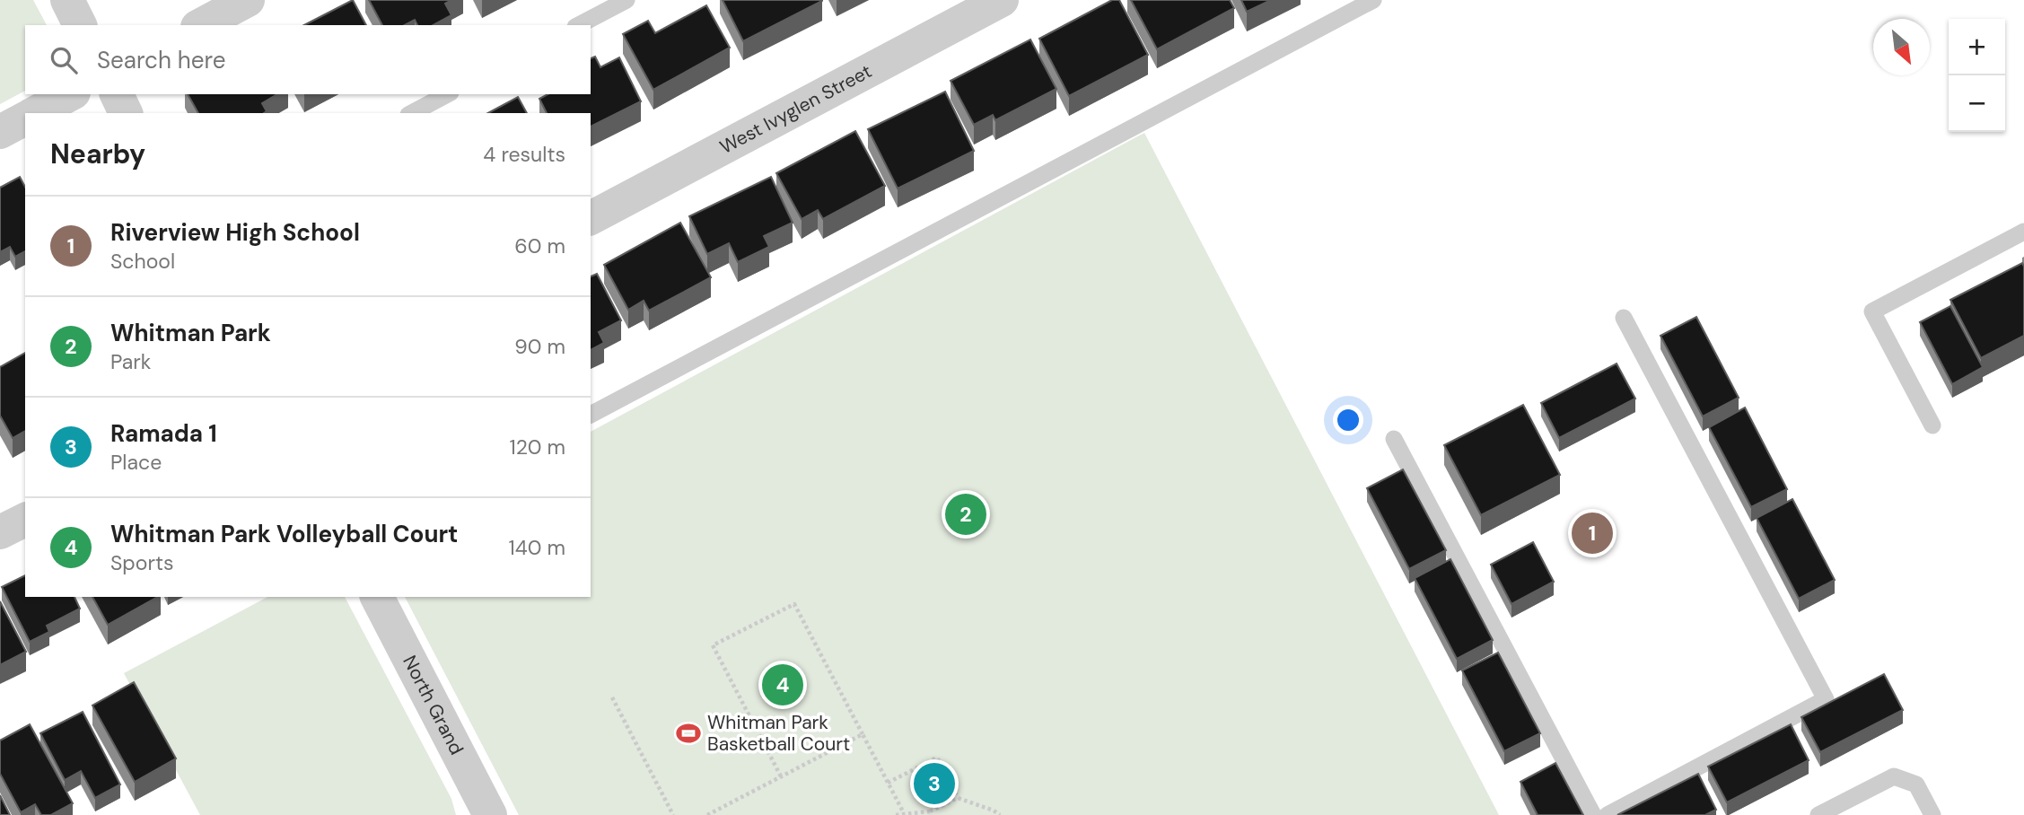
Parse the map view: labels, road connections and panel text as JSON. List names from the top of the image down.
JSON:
{
  "streets": {
    "street": ["West Ivyglen Street", "North Grand"]
  },
  "places": {
    "sports": ["Whitman Park Basketball Court"]
  },
  "north": "bottom right",
  "page": {
    "map_buttons": ["+", "−"],
    "search": "Search here",
    "heading": ["Nearby", "4 results"],
    "list": [
      {
        "mark": "1",
        "name": "Riverview High School",
        "note": "School",
        "value": "60 m"
      },
      {
        "mark": "2",
        "name": "Whitman Park",
        "note": "Park",
        "value": "90 m"
      },
      {
        "mark": "3",
        "name": "Ramada 1",
        "note": "Place",
        "value": "120 m"
      },
      {
        "mark": "4",
        "name": "Whitman Park Volleyball Court",
        "note": "Sports",
        "value": "140 m"
      }
    ],
    "pins": [
      "2",
      "1",
      "4",
      "3"
    ]
  }
}
